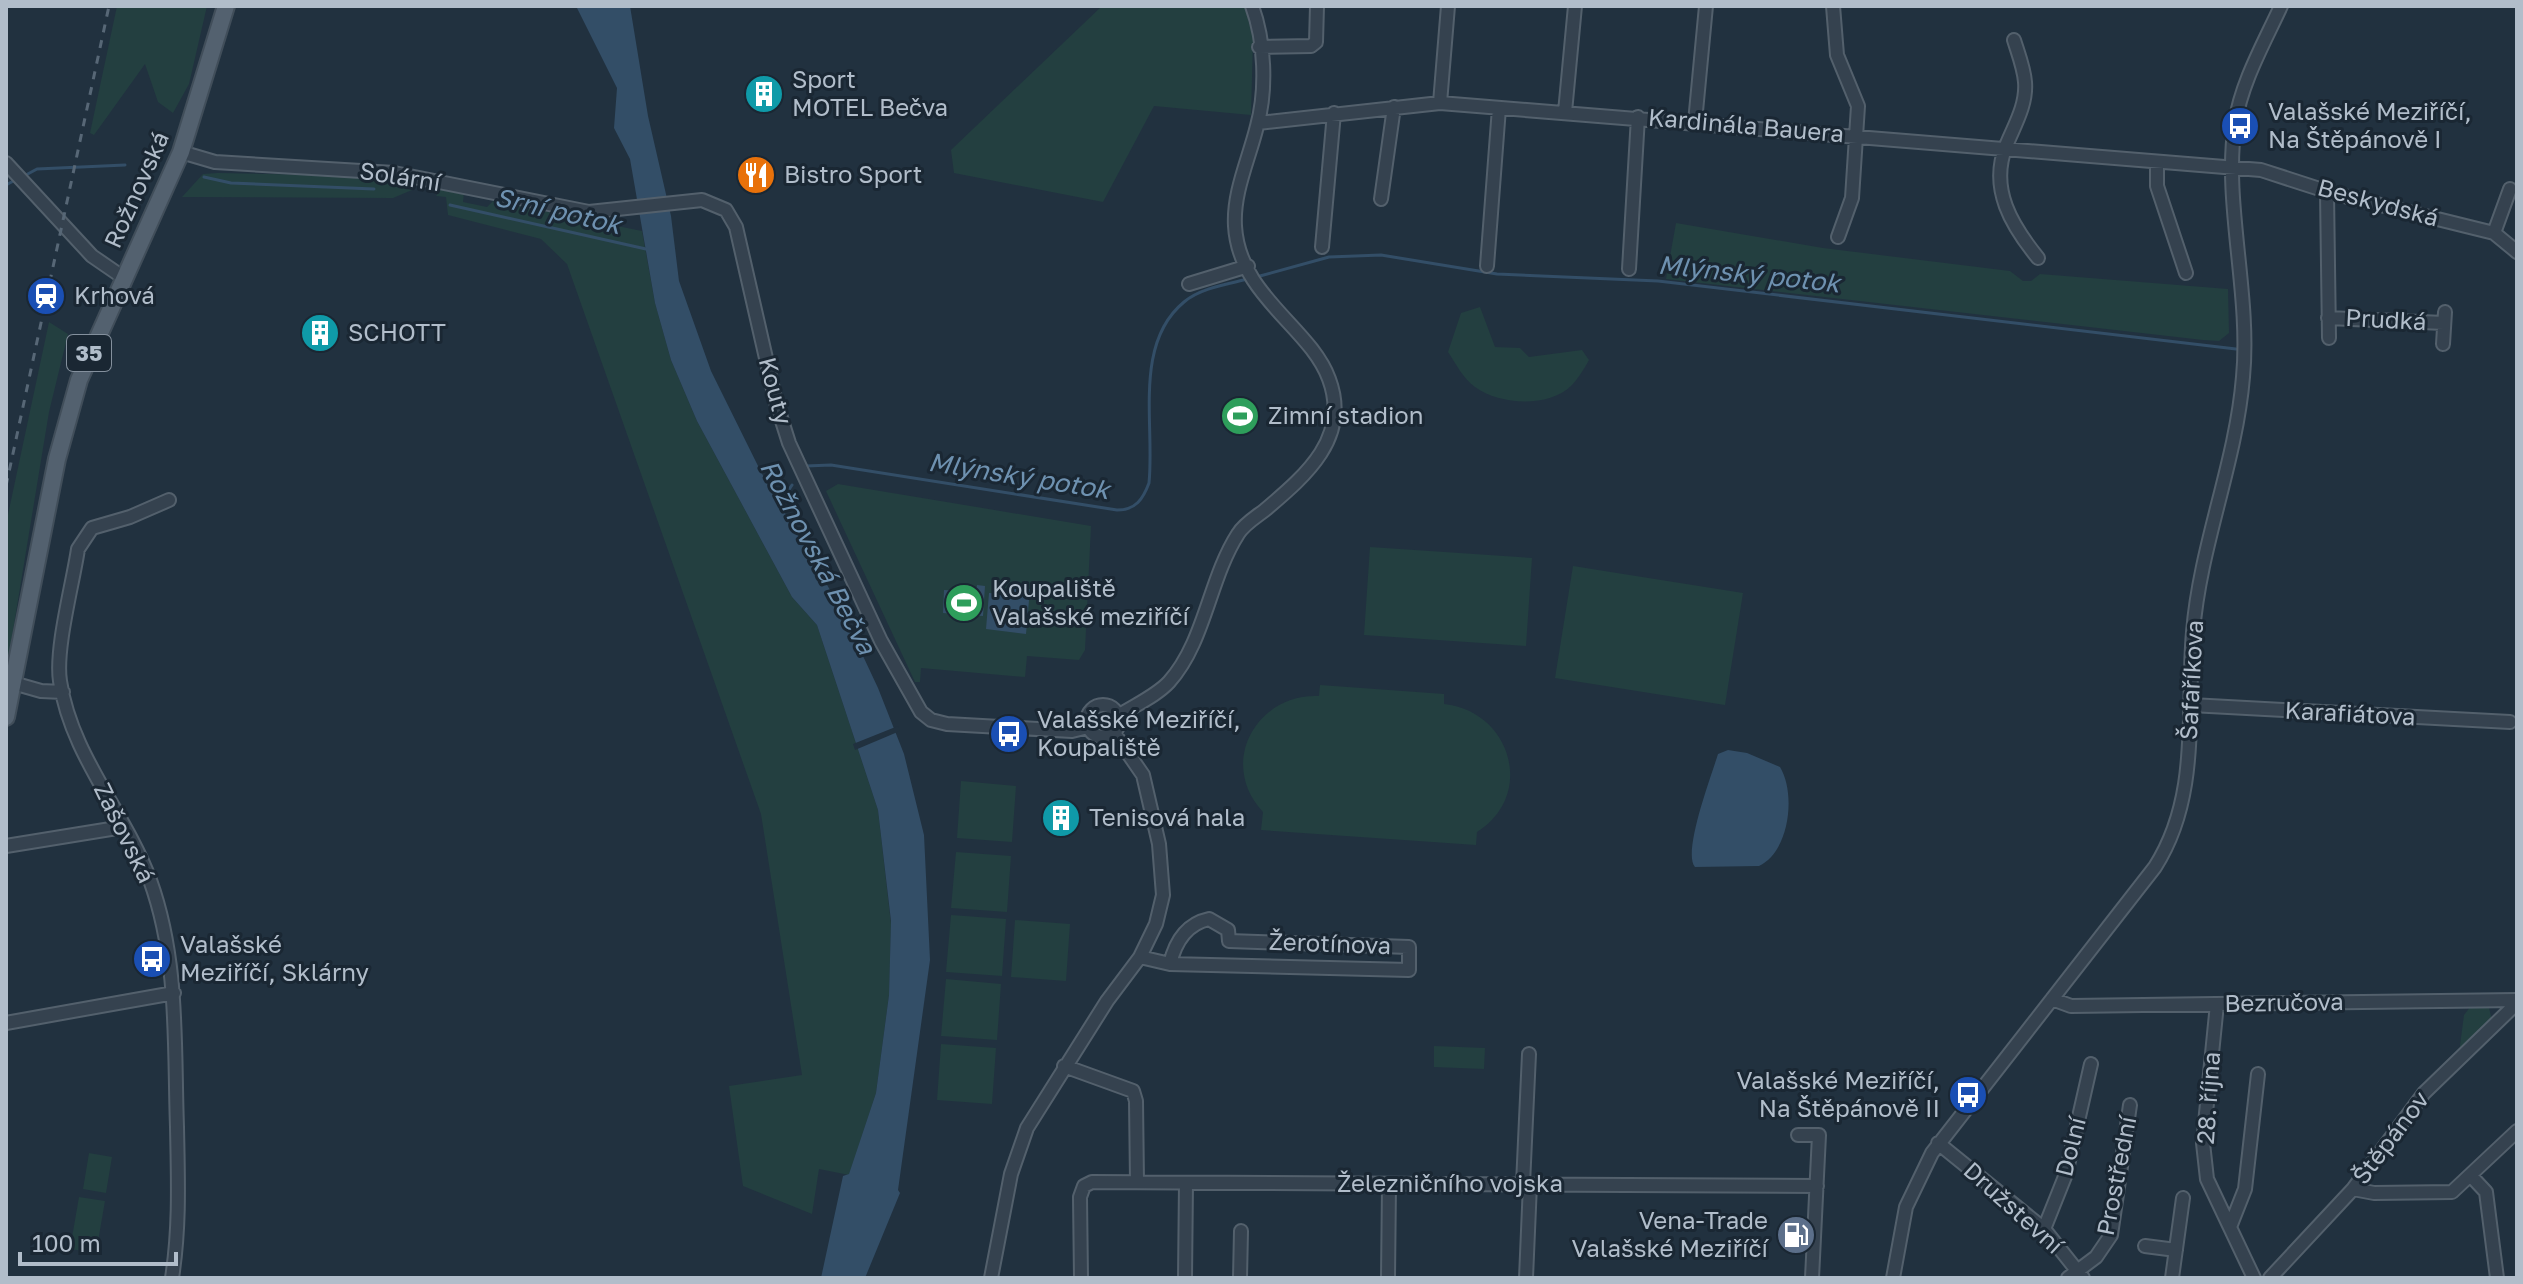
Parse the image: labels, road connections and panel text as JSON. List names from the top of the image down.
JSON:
{
  "streets": {
    "main road": ["Rožnovská", "35"],
    "street": [
      "Kardinála Bauera",
      "Solární",
      "Beskydská",
      "Prudká",
      "Kouty",
      "Šafaříkova",
      "Karafiátova",
      "Zašovská",
      "Žerotínova",
      "Bezručova",
      "28. října",
      "Štěpánov",
      "Dolní",
      "Prostřední",
      "Železničního vojska",
      "Družstevní"
    ]
  },
  "crossings": [
    ["Kardinála Bauera", "Beskydská"],
    ["Kardinála Bauera", "Šafaříkova"],
    ["Solární", "Rožnovská"],
    ["Solární", "Kouty"],
    ["Beskydská", "Šafaříkova"],
    ["Šafaříkova", "Karafiátova"],
    ["Šafaříkova", "Bezručova"],
    ["Šafaříkova", "Družstevní"],
    ["Bezručova", "28. října"],
    ["Bezručova", "Štěpánov"],
    ["Dolní", "Družstevní"],
    ["Prostřední", "Družstevní"]
  ],
  "water": ["Srní potok", "Mlýnský potok", "Rožnovská Bečva"],
  "places": {
    "building": ["Sport MOTEL Bečva", "SCHOTT", "Tenisová hala"],
    "bus stop": [
      "Valašské Meziříčí, Na Štěpánově I",
      "Valašské Meziříčí, Koupaliště",
      "Valašské Meziříčí, Sklárny",
      "Valašské Meziříčí, Na Štěpánově II"
    ],
    "restaurant": ["Bistro Sport"],
    "station": ["Krhová"],
    "sports": ["Zimní stadion", "Koupaliště Valašské meziříčí"],
    "fuel station": ["Vena-Trade Valašské Meziříčí"]
  },
  "scale_bar": "100 m"
}
